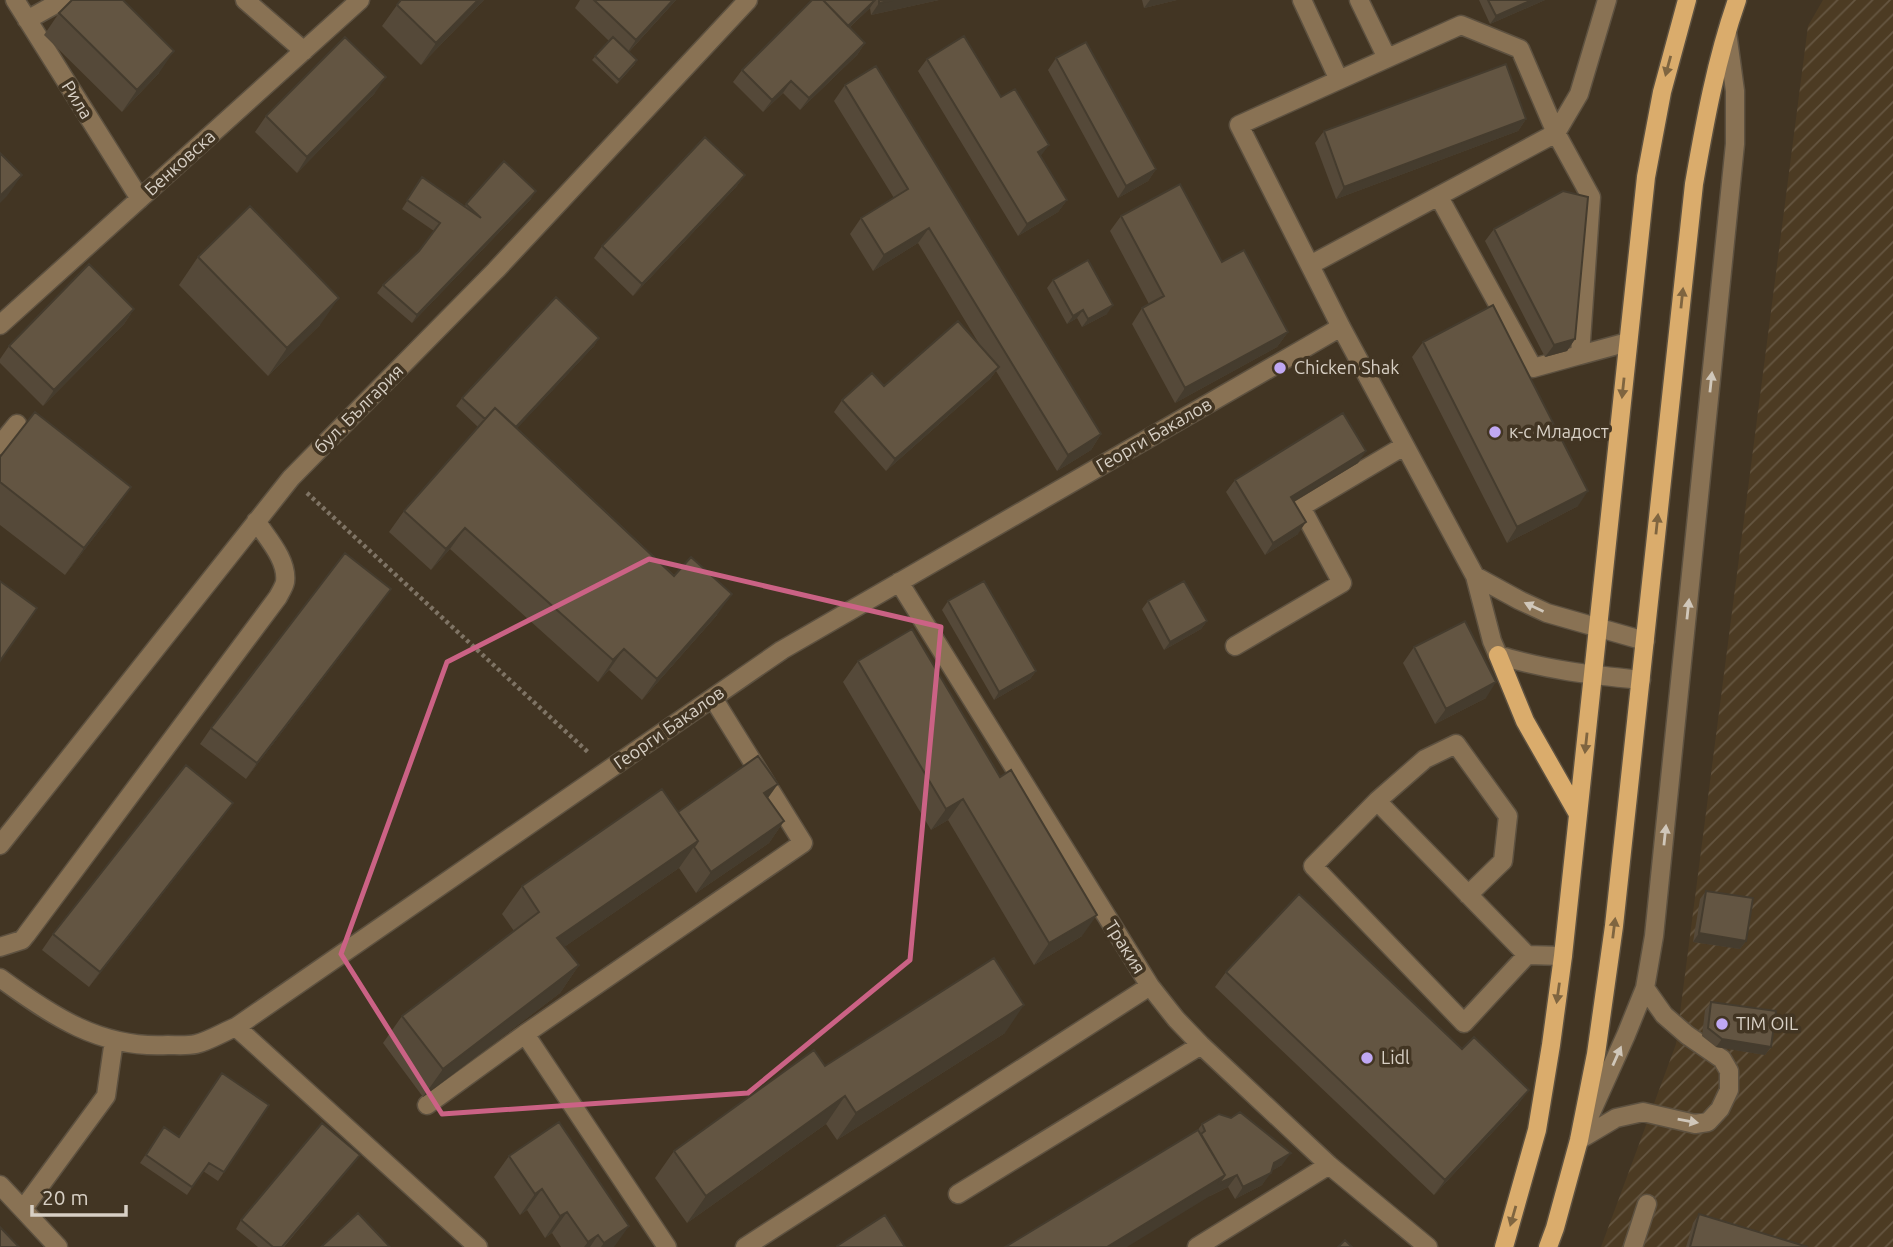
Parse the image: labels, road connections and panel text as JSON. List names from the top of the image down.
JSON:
{
  "streets": {
    "street": [
      "Рила",
      "Бенковска",
      "бул. България",
      "Георги Бакалов",
      "Тракия"
    ]
  },
  "crossings": [
    ["Рила", "Бенковска"],
    ["Георги Бакалов", "Тракия"]
  ],
  "places": [
    "Chicken Shak",
    "к-с Младост",
    "TIM OIL",
    "Lidl"
  ],
  "scale_bar": "20 m"
}
